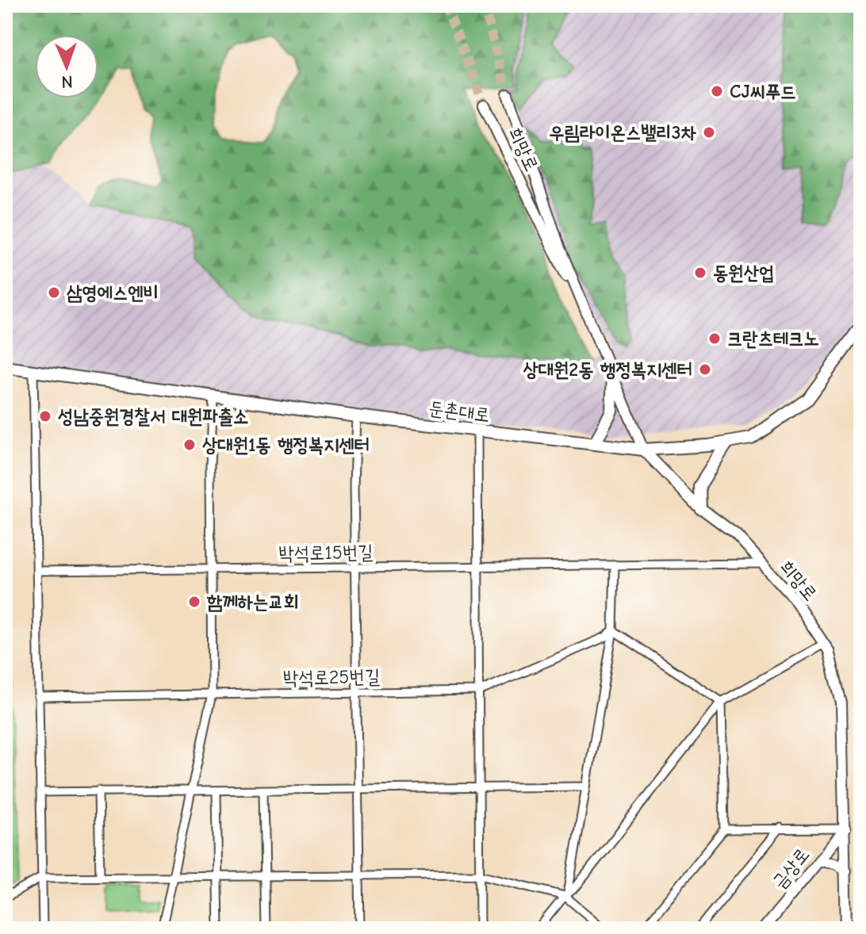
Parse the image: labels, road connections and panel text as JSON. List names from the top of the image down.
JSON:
{
  "streets": {
    "main road": ["희망로", "둔촌대로", "금상로"],
    "street": ["박석로15번길", "박석로25번길"]
  },
  "crossings": [
    ["희망로", "둔촌대로"],
    ["희망로", "박석로15번길"],
    ["희망로", "금상로"]
  ],
  "places": [
    "CJ씨푸드",
    "우림라이온스밸리3차",
    "동원산업",
    "삼영에스엔비",
    "크란츠테크노",
    "상대원2동 행정복지센터",
    "성남중원경찰서 대원파출소",
    "상대원1동 행정복지센터",
    "함께하는교회"
  ],
  "north": "bottom"
}
